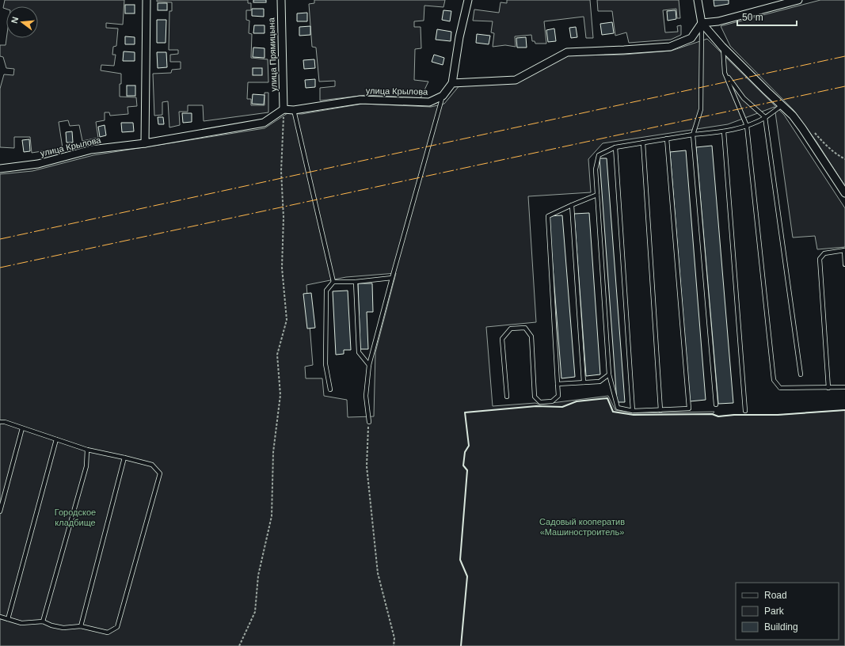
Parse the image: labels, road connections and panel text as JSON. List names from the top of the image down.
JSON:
{
  "streets": {
    "street": ["улица Прямицына", "улица Крылова"]
  },
  "crossings": [
    ["улица Прямицына", "улица Крылова"]
  ],
  "parks": ["Городское кладбище", "Садовый кооператив «Машиностроитель»"],
  "legend": ["Road", "Park", "Building"],
  "scale_bar": "50 m",
  "north": "left"
}
